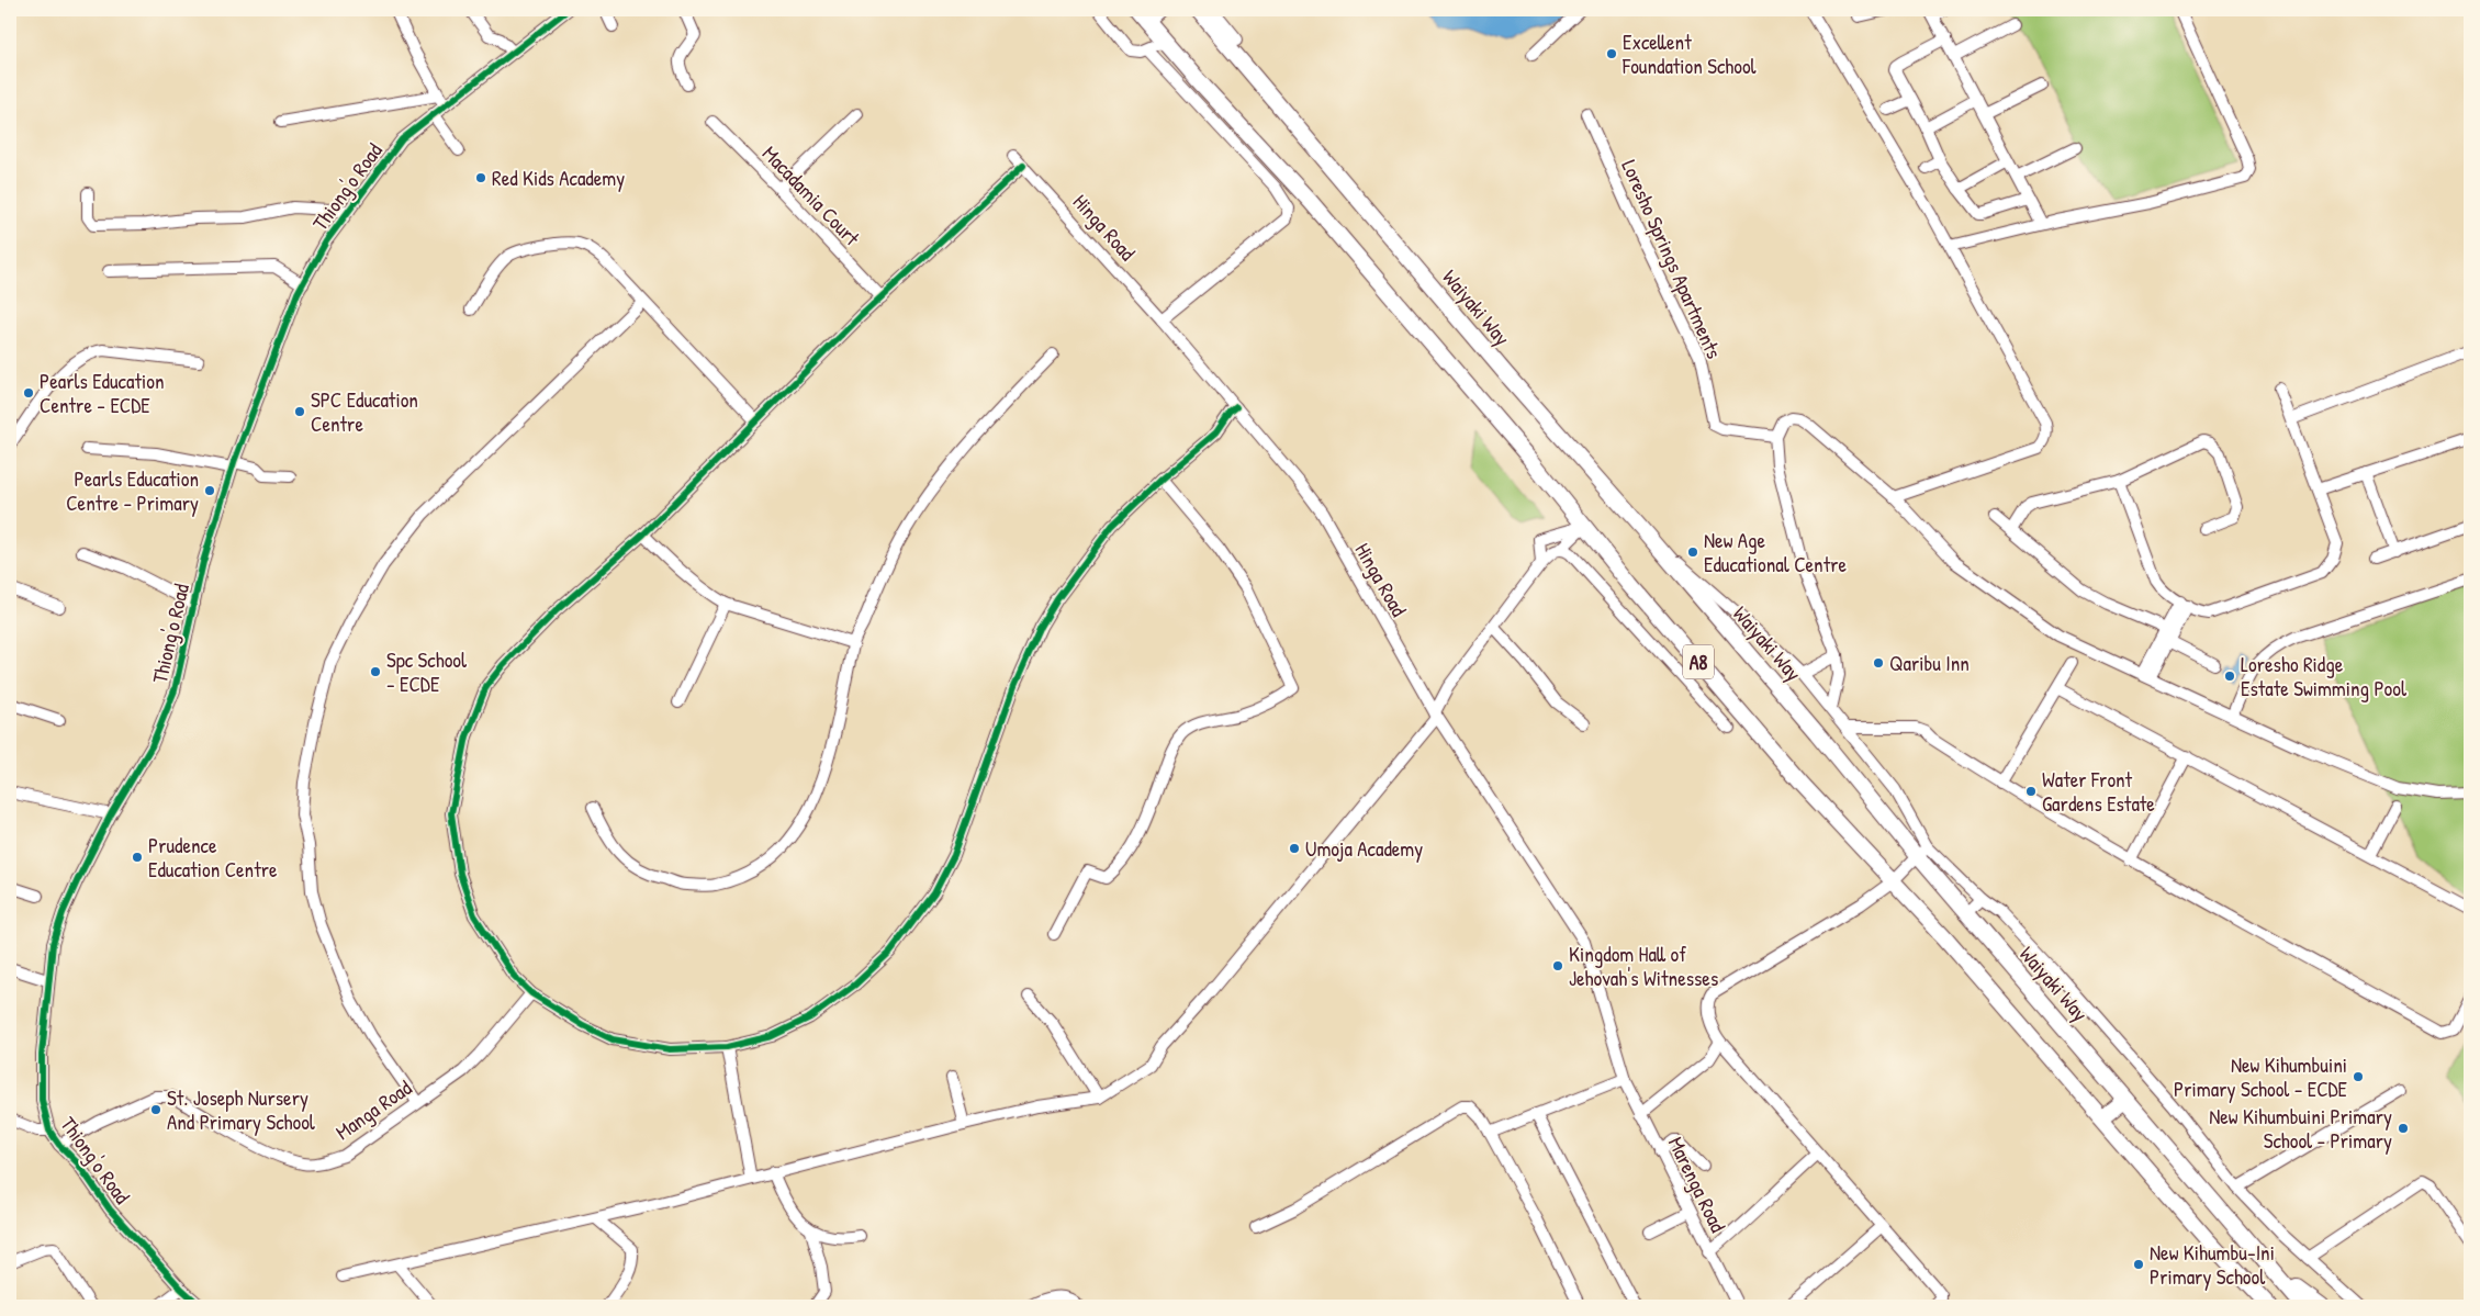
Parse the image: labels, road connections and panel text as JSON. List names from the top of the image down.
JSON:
{
  "streets": {
    "highway": ["Waiyaki Way", "A8"],
    "street": [
      "Thiong'o Road",
      "Macadamia Court",
      "Hinga Road",
      "Loresho Springs Apartments",
      "Manga Road",
      "Marenga Road"
    ]
  },
  "crossings": [
    ["Thiong'o Road", "Manga Road"],
    ["Hinga Road", "Marenga Road"]
  ],
  "places": [
    "Excellent Foundation School",
    "Red Kids Academy",
    "Pearls Education Centre - ECDE",
    "SPC Education Centre",
    "Pearls Education Centre - Primary",
    "New Age Educational Centre",
    "Qaribu Inn",
    "Spc School - ECDE",
    "Loresho Ridge Estate Swimming Pool",
    "Water Front Gardens Estate",
    "Umoja Academy",
    "Prudence Education Centre",
    "Kingdom Hall of Jehovah's Witnesses",
    "New Kihumbuini Primary School - ECDE",
    "St. Joseph Nursery And Primary School",
    "New Kihumbuini Primary School - Primary",
    "New Kihumbu-Ini Primary School"
  ]
}
